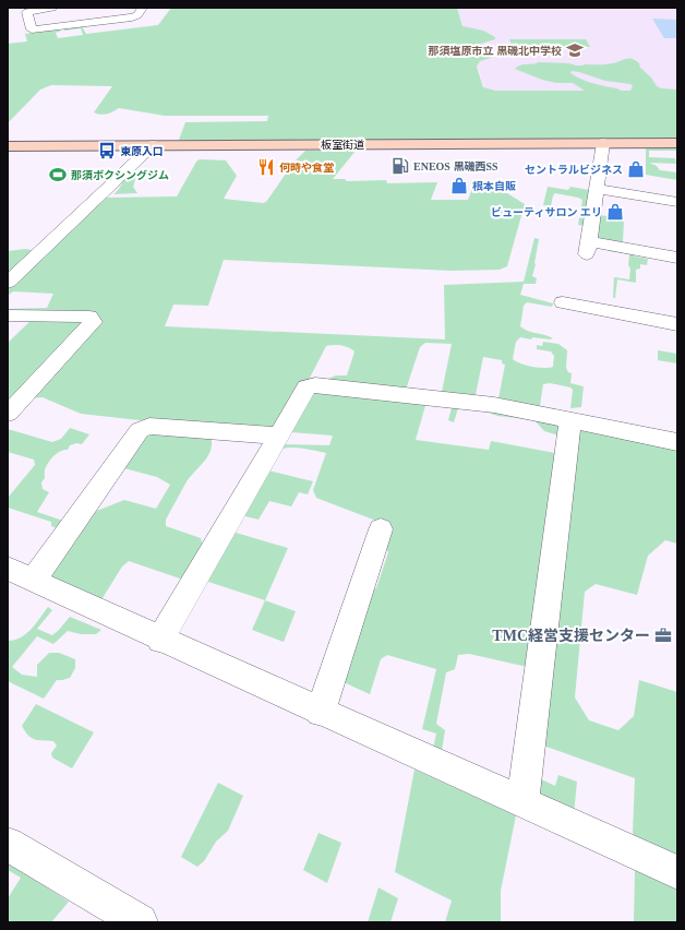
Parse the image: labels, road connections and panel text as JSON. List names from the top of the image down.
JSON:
{
  "streets": {
    "main road": ["板室街道"]
  },
  "places": {
    "school or university": ["那須塩原市立 黒磯北中学校"],
    "bus stop": ["東原入口"],
    "fuel station": ["ENEOS 黒磯西SS"],
    "restaurant": ["何時や食堂"],
    "shop": ["セントラルビジネス", "根本自販", "ビューティサロン エリ"],
    "sports": ["那須ボクシングジム"],
    "office": ["TMC経営支援センター"]
  }
}
